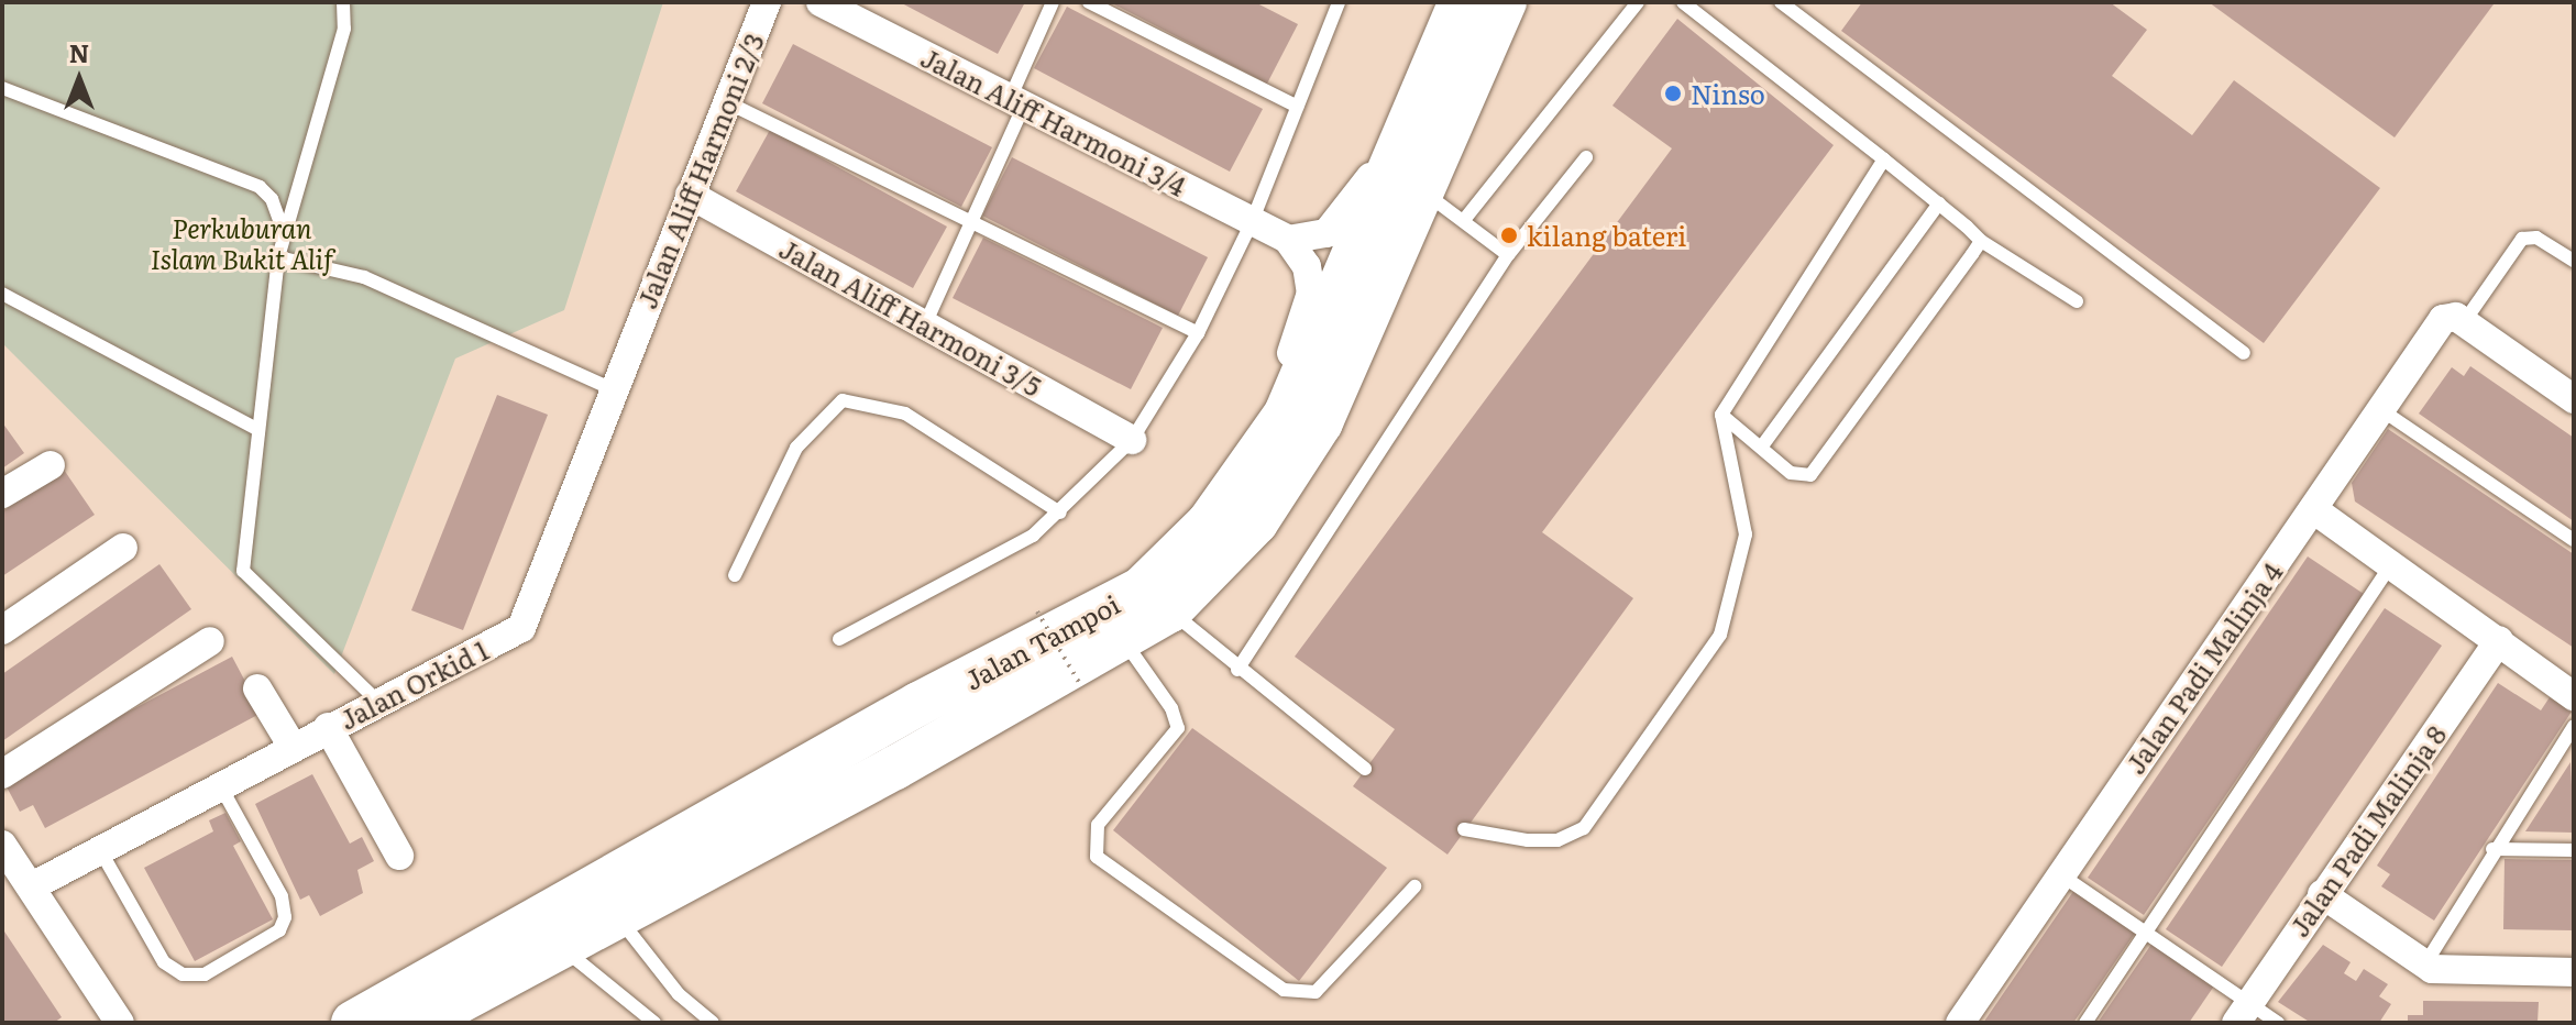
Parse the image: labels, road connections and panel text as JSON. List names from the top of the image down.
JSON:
{
  "streets": {
    "main road": ["Jalan Tampoi"],
    "street": [
      "Jalan Aliff Harmoni 3/4",
      "Jalan Aliff Harmoni 2/3",
      "Jalan Aliff Harmoni 3/5",
      "Jalan Padi Malinja 4",
      "Jalan Orkid 1",
      "Jalan Padi Malinja 8"
    ]
  },
  "crossings": [
    ["Jalan Aliff Harmoni 2/3", "Jalan Aliff Harmoni 3/5"],
    ["Jalan Aliff Harmoni 2/3", "Jalan Orkid 1"]
  ],
  "parks": ["Perkuburan Islam Bukit Alif"],
  "places": ["Ninso", "kilang bateri"],
  "north": "top"
}
